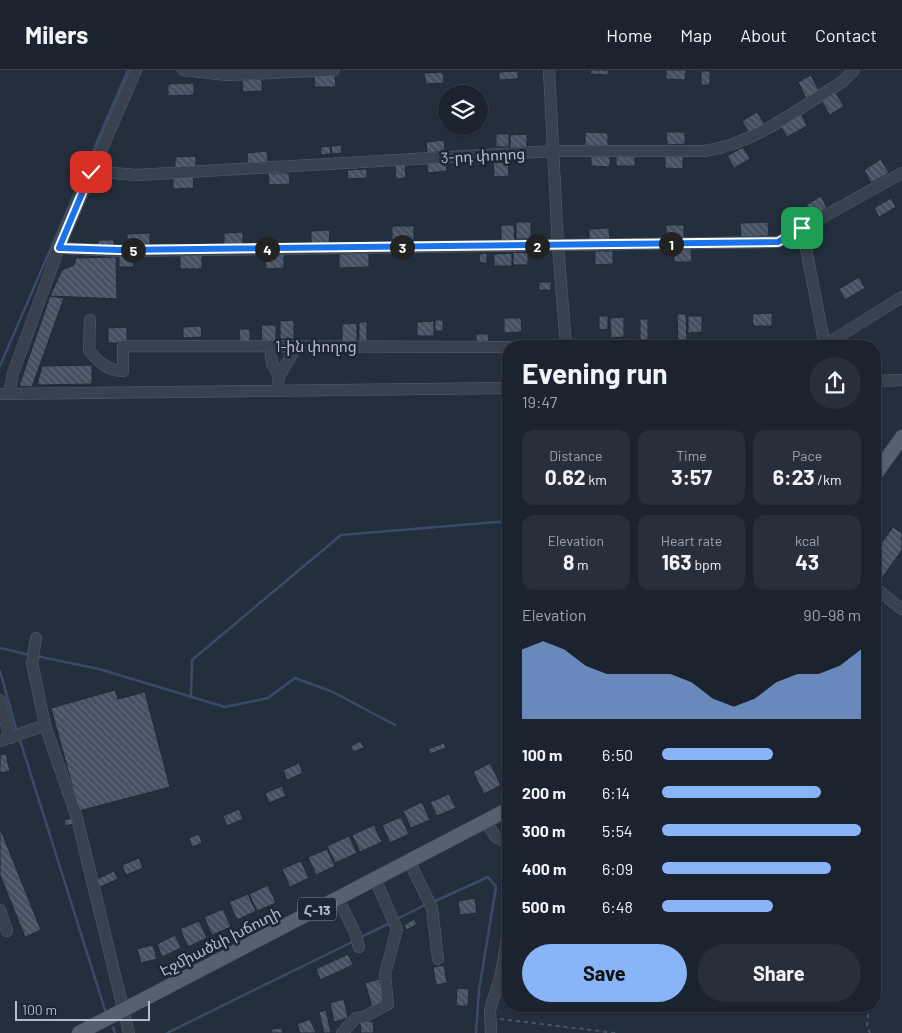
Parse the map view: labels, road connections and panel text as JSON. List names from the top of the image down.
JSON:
{
  "streets": {
    "main road": ["Հ-13", "Էջմիածնի խճուղի"],
    "street": ["3-րդ փողոց", "1-ին փողոց"]
  },
  "scale_bar": "100 m",
  "page": {
    "header": "Milers",
    "nav": [
      "Home",
      "Map",
      "About",
      "Contact"
    ],
    "pins": [
      "1",
      "2",
      "3",
      "4",
      "5"
    ],
    "heading": ["Evening run", "19:47"],
    "stats": [
      ["Distance", "0.62 km"],
      ["Time", "3:57"],
      ["Pace", "6:23 /km"],
      ["Elevation", "8 m"],
      ["Heart rate", "163 bpm"],
      ["kcal", "43"]
    ],
    "chart": ["Elevation", "90–98 m"],
    "list": [
      {
        "name": "100 m",
        "note": "6:50"
      },
      {
        "name": "200 m",
        "note": "6:14"
      },
      {
        "name": "300 m",
        "note": "5:54"
      },
      {
        "name": "400 m",
        "note": "6:09"
      },
      {
        "name": "500 m",
        "note": "6:48"
      }
    ],
    "buttons": ["Save", "Share"],
    "scale": "100 m"
  }
}
